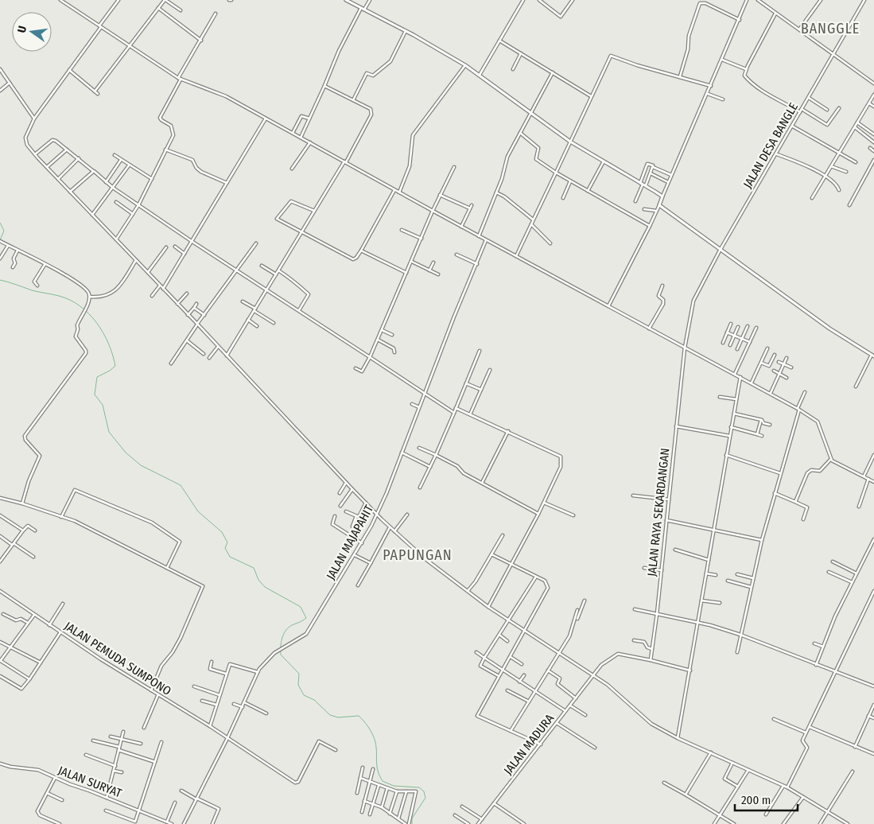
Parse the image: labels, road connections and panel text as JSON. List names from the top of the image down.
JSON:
{
  "streets": {
    "street": [
      "JALAN DESA BANGLE",
      "JALAN RAYA SEKARDANGAN",
      "JALAN MAJAPAHIT",
      "JALAN PEMUDA SUMPONO",
      "JALAN MADURA",
      "JALAN SURYAT"
    ]
  },
  "crossings": [
    ["JALAN DESA BANGLE", "JALAN RAYA SEKARDANGAN"],
    ["JALAN MAJAPAHIT", "JALAN PEMUDA SUMPONO"]
  ],
  "districts": ["BANGGLE", "PAPUNGAN"],
  "scale_bar": "200 m",
  "north": "left"
}
